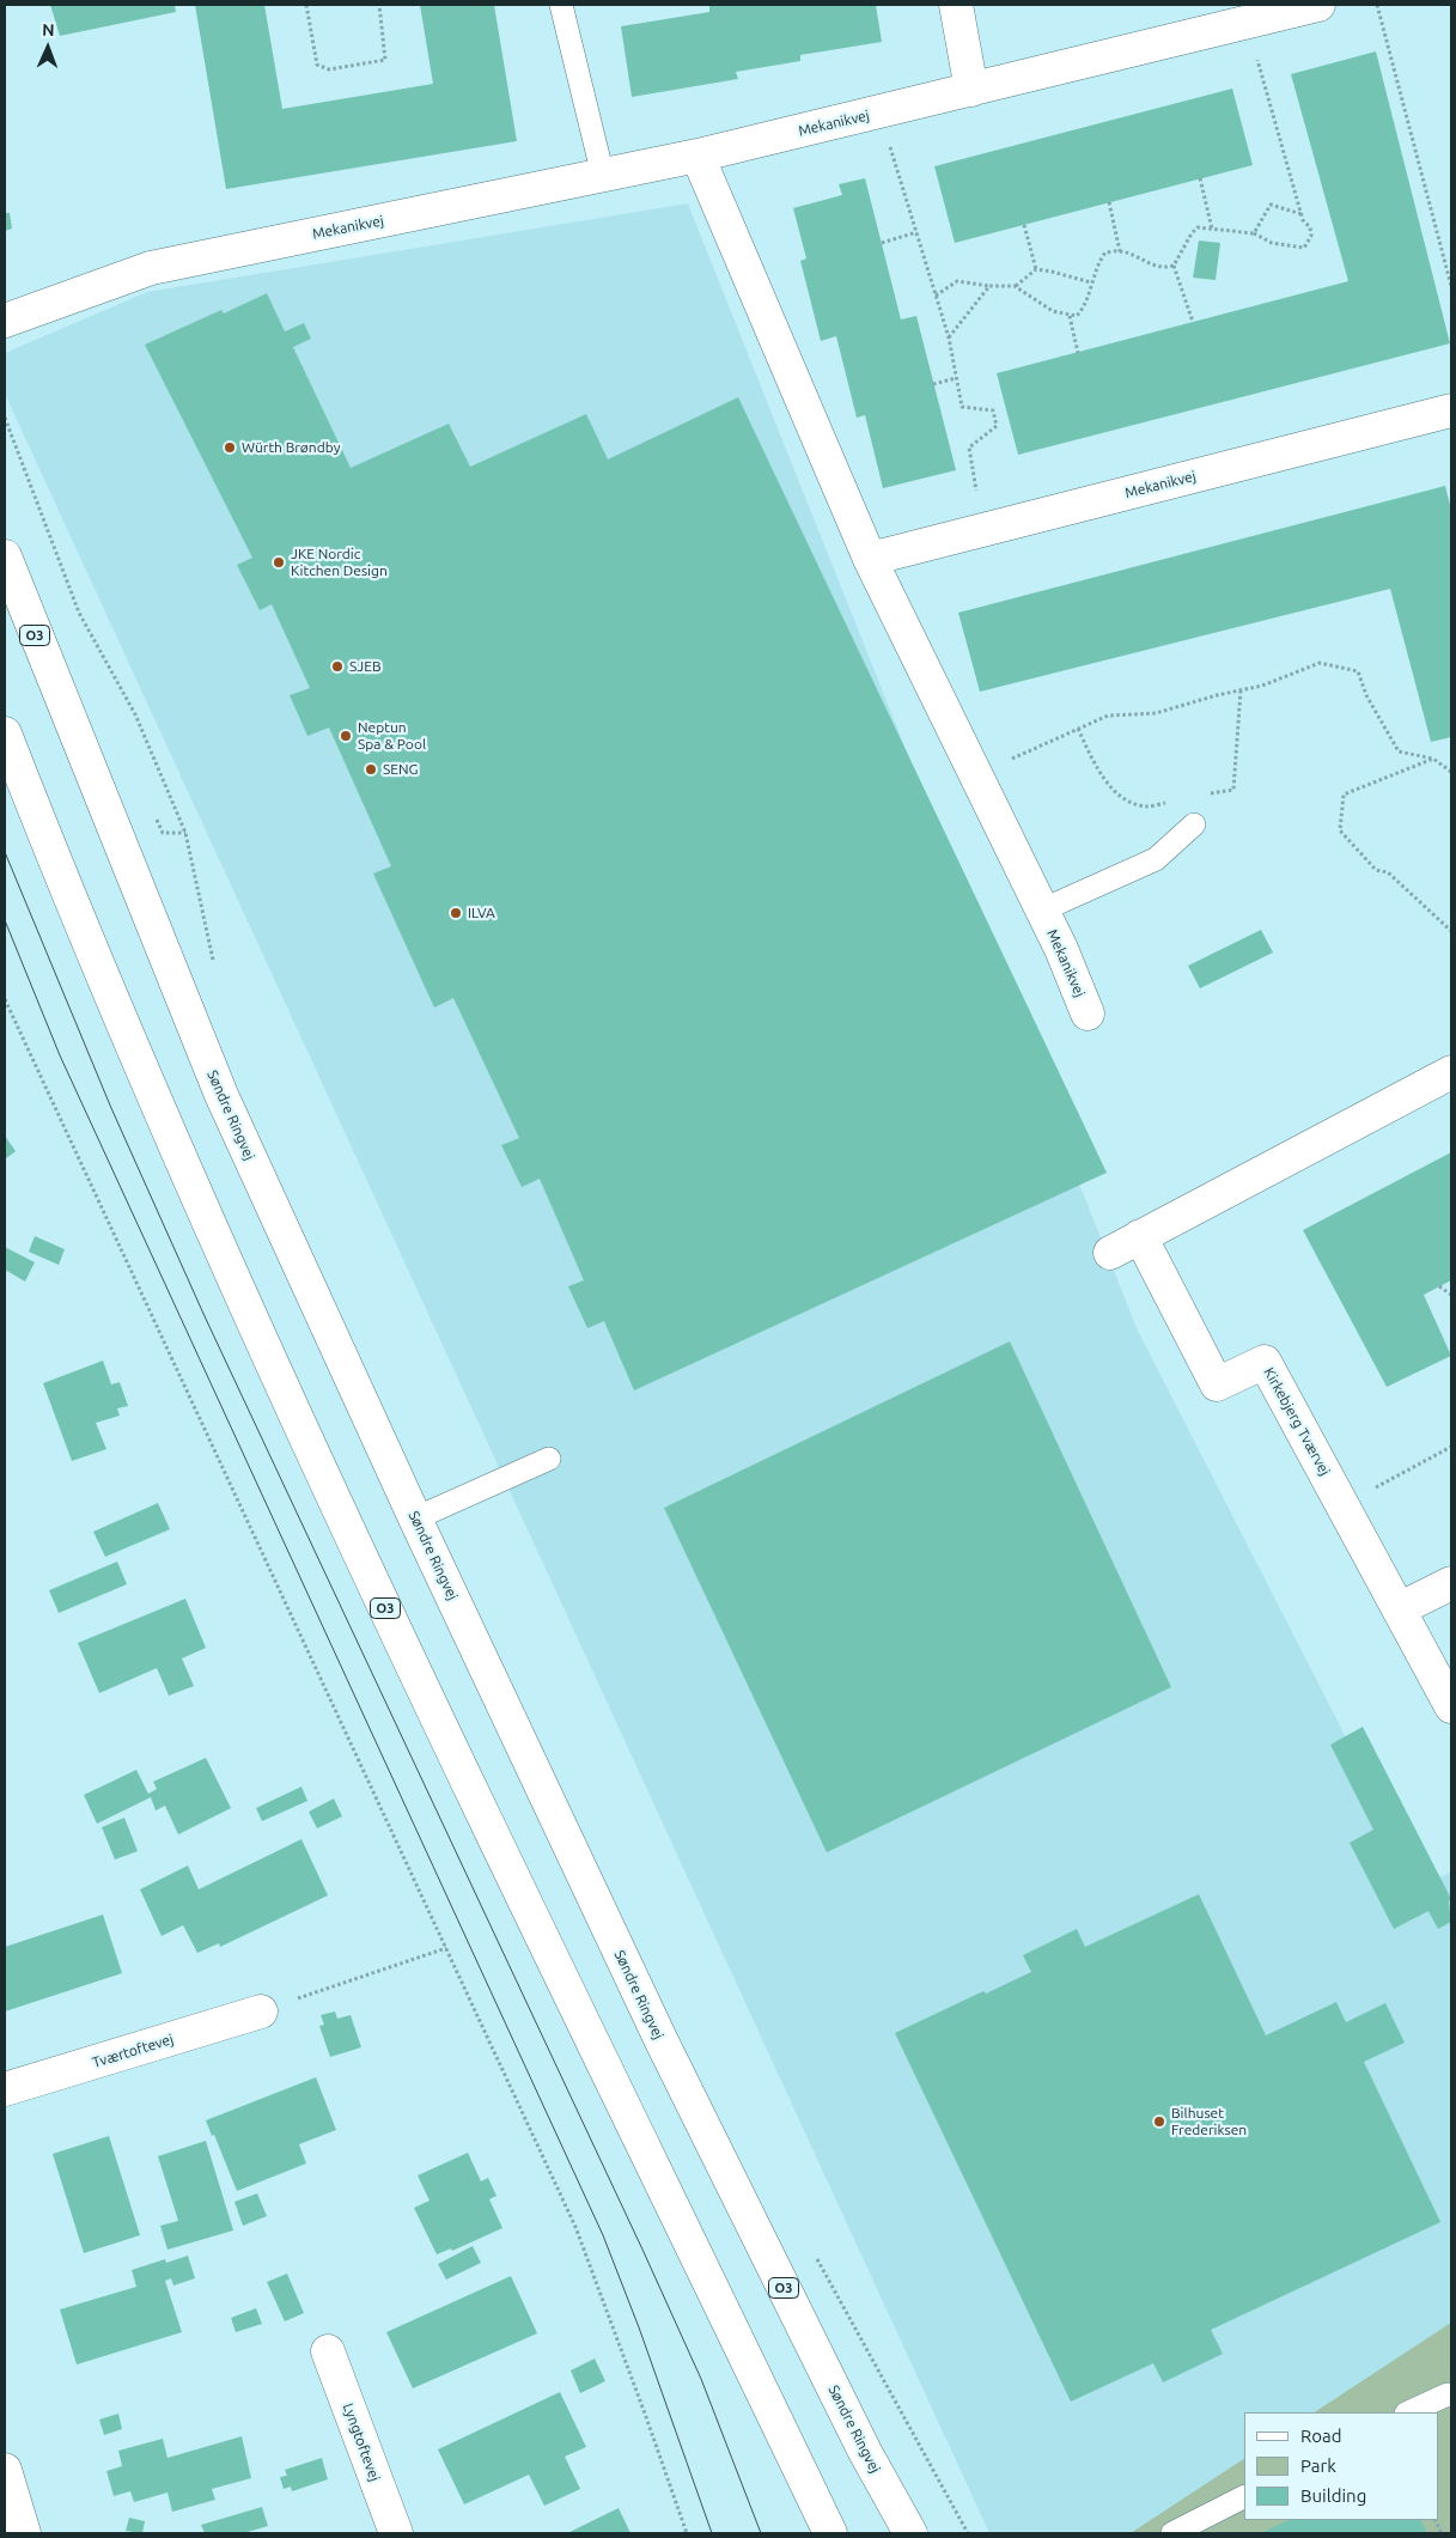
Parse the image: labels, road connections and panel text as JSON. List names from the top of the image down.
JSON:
{
  "streets": {
    "street": [
      "Mekanikvej",
      "O3",
      "Søndre Ringvej",
      "Kirkebjerg Tværvej",
      "Tværtoftevej",
      "Lyngtoftevej"
    ]
  },
  "places": [
    "Würth Brøndby",
    "JKE Nordic Kitchen Design",
    "SJEB",
    "Neptun Spa & Pool",
    "SENG",
    "ILVA",
    "Bilhuset Frederiksen"
  ],
  "legend": ["Road", "Park", "Building"],
  "north": "top"
}
